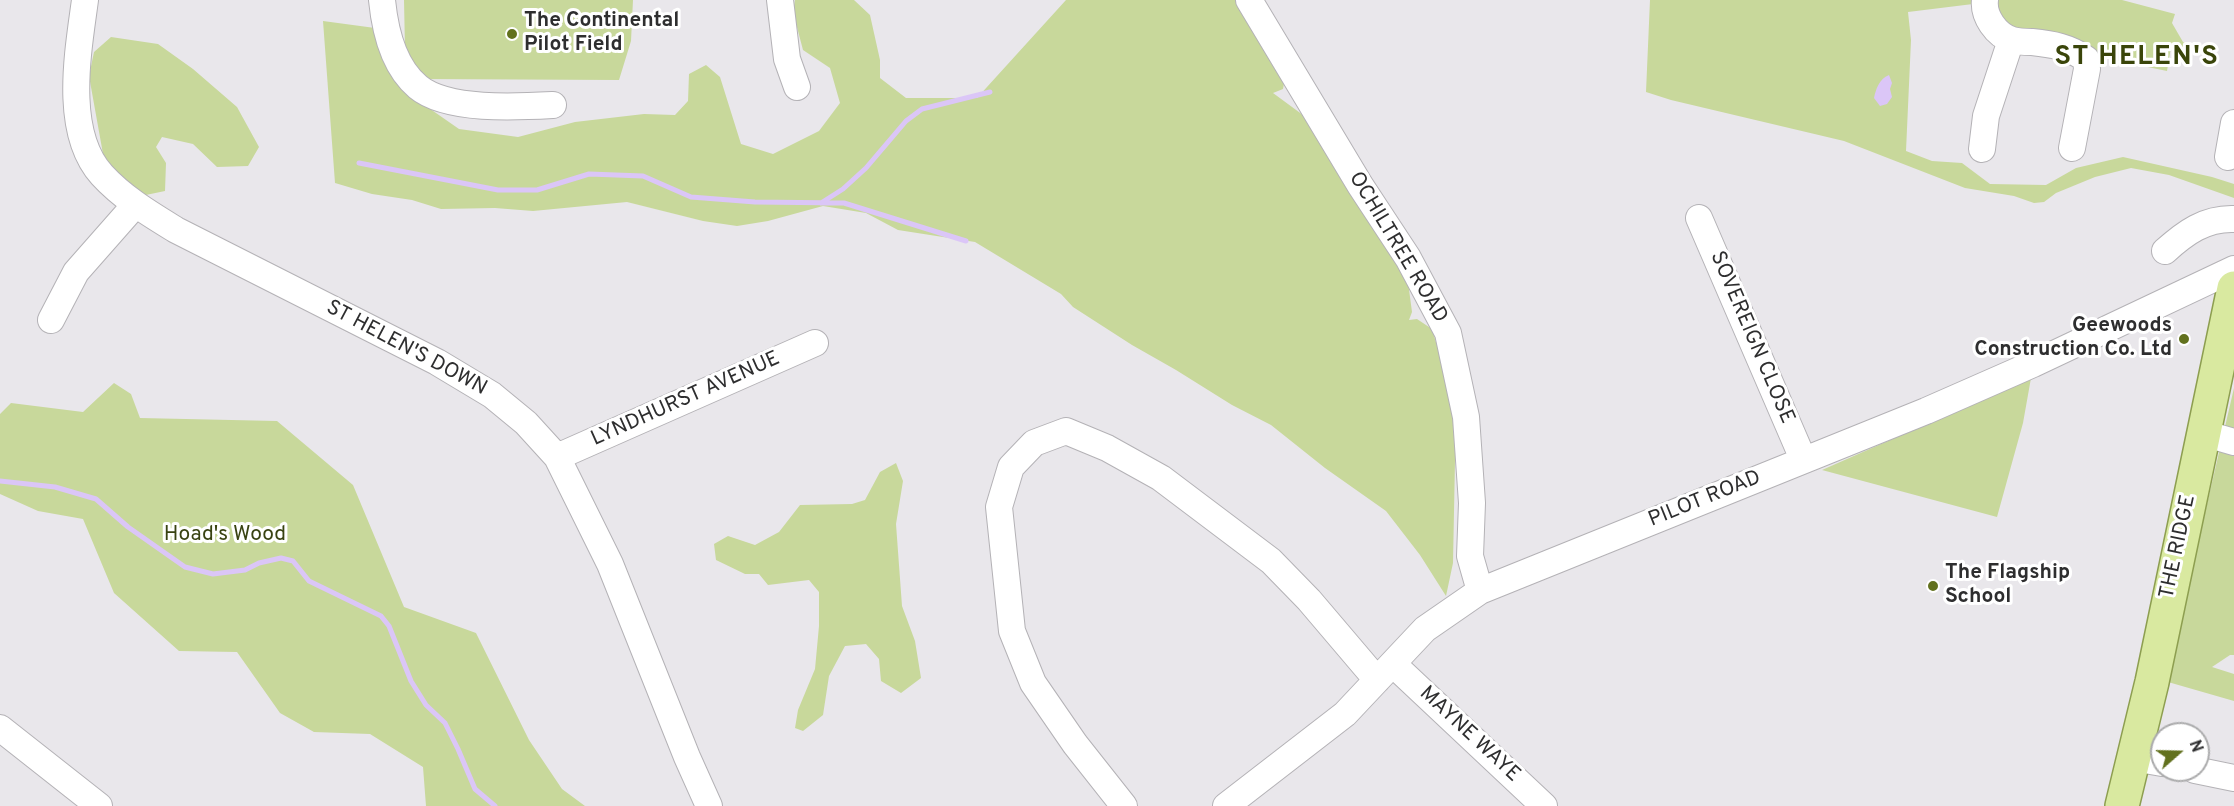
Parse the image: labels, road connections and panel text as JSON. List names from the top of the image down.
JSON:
{
  "streets": {
    "main road": ["THE RIDGE"],
    "street": [
      "OCHILTREE ROAD",
      "SOVEREIGN CLOSE",
      "ST HELEN'S DOWN",
      "LYNDHURST AVENUE",
      "PILOT ROAD",
      "MAYNE WAYE"
    ]
  },
  "crossings": [
    ["OCHILTREE ROAD", "PILOT ROAD"],
    ["SOVEREIGN CLOSE", "PILOT ROAD"],
    ["ST HELEN'S DOWN", "LYNDHURST AVENUE"],
    ["PILOT ROAD", "MAYNE WAYE"]
  ],
  "districts": ["ST HELEN'S"],
  "parks": ["Hoad's Wood"],
  "places": ["The Continental Pilot Field", "Geewoods Construction Co. Ltd", "The Flagship School"],
  "north": "right"
}
